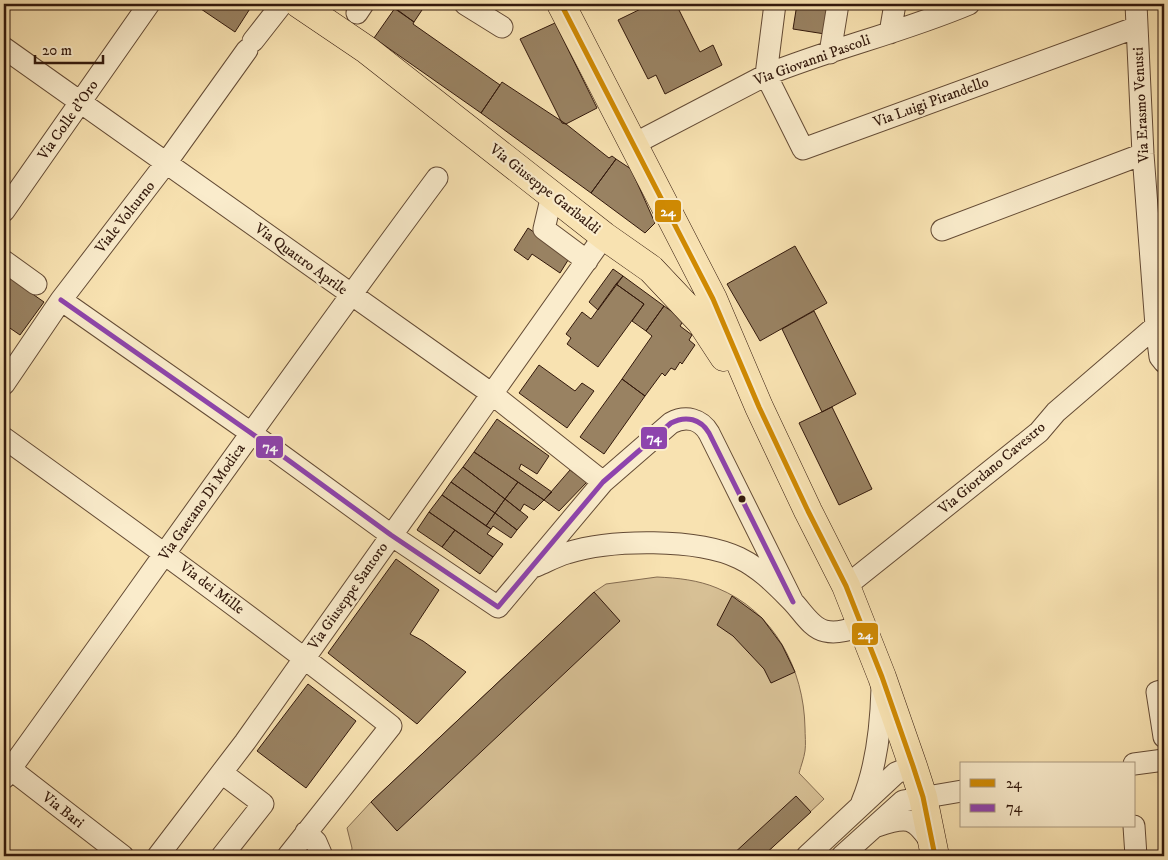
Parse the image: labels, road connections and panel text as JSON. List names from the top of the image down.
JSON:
{
  "streets": {
    "main road": ["Via Giuseppe Garibaldi"],
    "street": [
      "Via Giovanni Pascoli",
      "Via Luigi Pirandello",
      "Via Erasmo Venusti",
      "Via Colle d'Oro",
      "Viale Volturno",
      "Via Quattro Aprile",
      "Via Giordano Cavestro",
      "Via Gaetano Di Modica",
      "Via dei Mille",
      "Via Giuseppe Santoro",
      "Via Bari"
    ]
  },
  "crossings": [
    ["Via Giovanni Pascoli", "Via Luigi Pirandello"],
    ["Via Luigi Pirandello", "Via Erasmo Venusti"],
    ["Via Erasmo Venusti", "Via Giordano Cavestro"],
    ["Via Colle d'Oro", "Via Quattro Aprile"],
    ["Via Giuseppe Garibaldi", "Via Giuseppe Santoro"],
    ["Viale Volturno", "Via Quattro Aprile"],
    ["Via Quattro Aprile", "Via Gaetano Di Modica"],
    ["Via Quattro Aprile", "Via Giuseppe Santoro"],
    ["Via Gaetano Di Modica", "Via dei Mille"],
    ["Via Gaetano Di Modica", "Via Bari"],
    ["Via dei Mille", "Via Giuseppe Santoro"]
  ],
  "lines": ["transit line 24", "transit line 74"],
  "legend": ["24", "74"],
  "scale_bar": "20 m"
}
